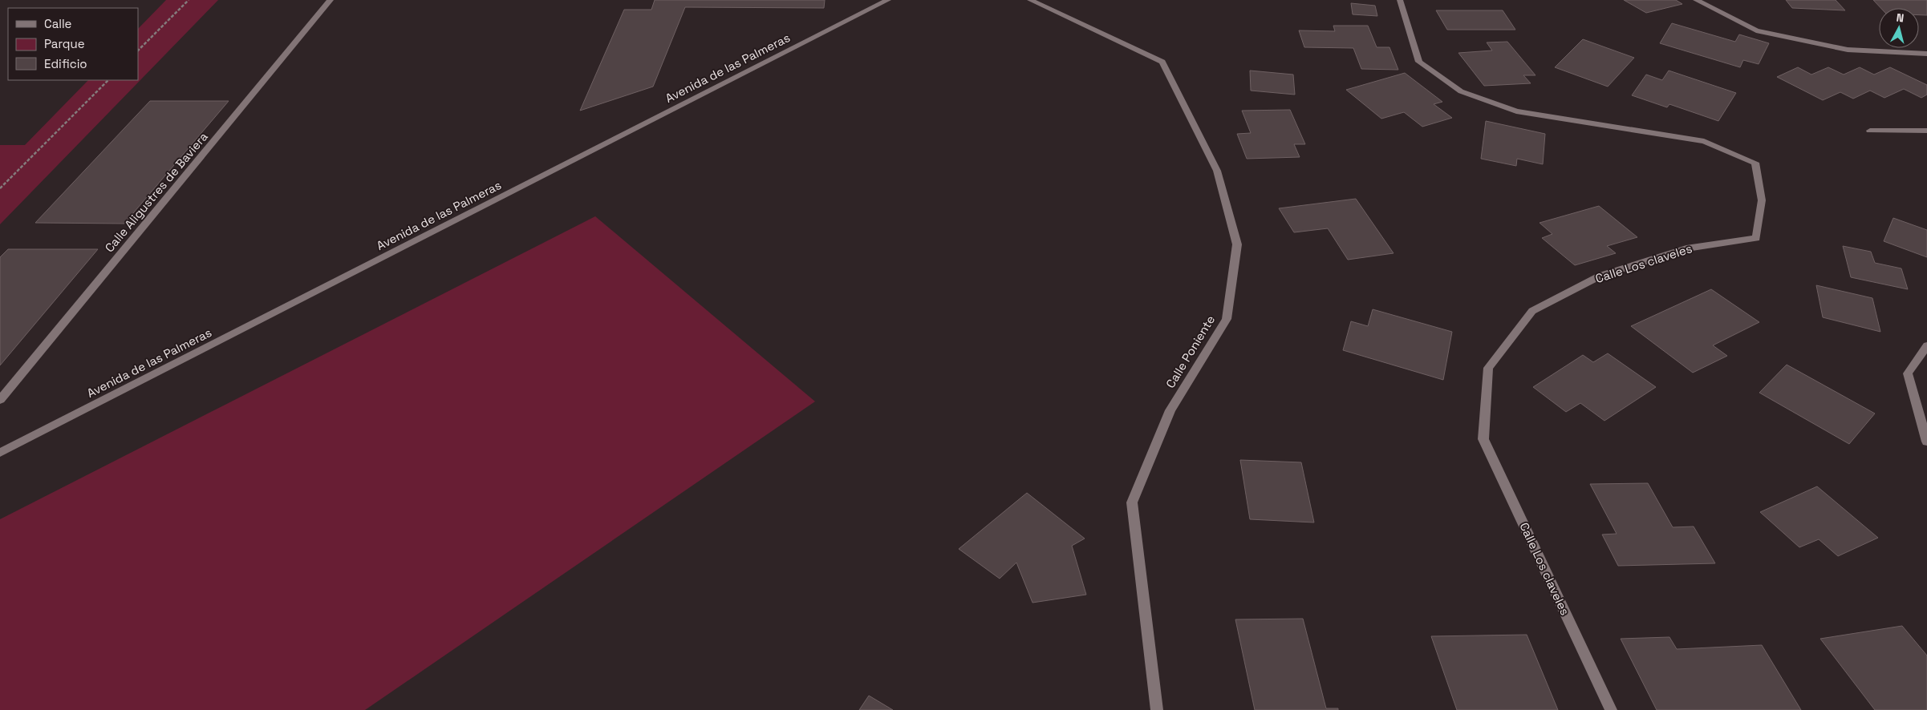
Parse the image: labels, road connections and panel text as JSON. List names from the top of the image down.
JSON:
{
  "streets": {
    "street": [
      "Avenida de las Palmeras",
      "Calle Aligustres de Baviera",
      "Calle Los claveles",
      "Calle Poniente"
    ]
  },
  "legend": ["Calle", "Parque", "Edificio"],
  "north": "top"
}
